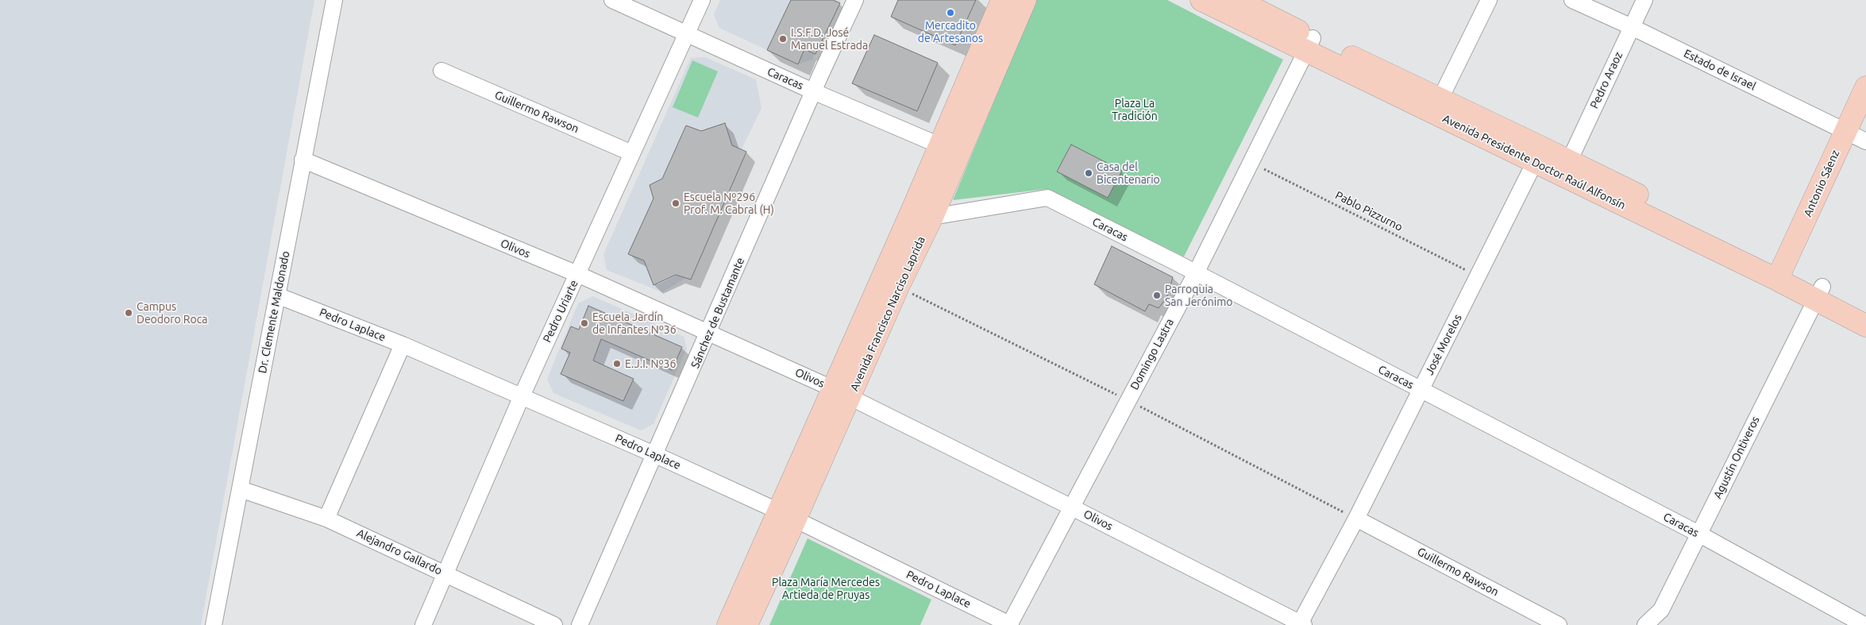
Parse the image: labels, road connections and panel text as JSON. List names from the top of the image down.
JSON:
{
  "streets": {
    "main road": ["Avenida Presidente Doctor Raúl Alfonsín", "Antonio Sáenz", "Avenida Francisco Narciso Laprida"],
    "street": [
      "Estado de Israel",
      "Caracas",
      "Pedro Araoz",
      "Guillermo Rawson",
      "Olivos",
      "Pedro Uriarte",
      "Dr. Clemente Maldonado",
      "Sánchez de Bustamante",
      "Pedro Laplace",
      "José Morelos",
      "Domingo Lastra",
      "Agustín Ontiveros",
      "Alejandro Gallardo"
    ],
    "path": ["Pablo Pizzurno"]
  },
  "crossings": [
    ["Estado de Israel", "Pedro Araoz"],
    ["Estado de Israel", "Antonio Sáenz"],
    ["Caracas", "Pedro Uriarte"],
    ["Caracas", "Sánchez de Bustamante"],
    ["Caracas", "Avenida Francisco Narciso Laprida"],
    ["Caracas", "José Morelos"],
    ["Caracas", "Domingo Lastra"],
    ["Caracas", "Agustín Ontiveros"],
    ["Pedro Araoz", "Avenida Presidente Doctor Raúl Alfonsín"],
    ["Guillermo Rawson", "Pedro Uriarte"],
    ["Guillermo Rawson", "José Morelos"],
    ["Avenida Presidente Doctor Raúl Alfonsín", "Antonio Sáenz"],
    ["Avenida Presidente Doctor Raúl Alfonsín", "José Morelos"],
    ["Avenida Presidente Doctor Raúl Alfonsín", "Domingo Lastra"],
    ["Avenida Presidente Doctor Raúl Alfonsín", "Agustín Ontiveros"],
    ["Pablo Pizzurno", "José Morelos"],
    ["Pablo Pizzurno", "Domingo Lastra"],
    ["Olivos", "Pedro Uriarte"],
    ["Olivos", "Dr. Clemente Maldonado"],
    ["Olivos", "Sánchez de Bustamante"],
    ["Olivos", "Avenida Francisco Narciso Laprida"],
    ["Olivos", "José Morelos"],
    ["Olivos", "Domingo Lastra"],
    ["Pedro Uriarte", "Pedro Laplace"],
    ["Pedro Uriarte", "Alejandro Gallardo"],
    ["Dr. Clemente Maldonado", "Pedro Laplace"],
    ["Dr. Clemente Maldonado", "Alejandro Gallardo"],
    ["Sánchez de Bustamante", "Pedro Laplace"],
    ["Avenida Francisco Narciso Laprida", "Pedro Laplace"],
    ["Pedro Laplace", "Domingo Lastra"]
  ],
  "parks": ["Plaza La Tradición", "Plaza María Mercedes Artieda de Pruyas"],
  "places": [
    "Mercadito de Artesanos",
    "I.S.F.D. José Manuel Estrada",
    "Casa del Bicentenario",
    "Escuela Nº296 Prof. M. Cabral (H)",
    "Parroquia San Jerónimo",
    "Campus Deodoro Roca",
    "Escuela Jardín de Infantes Nº36",
    "E.J.I. Nº36"
  ]
}
